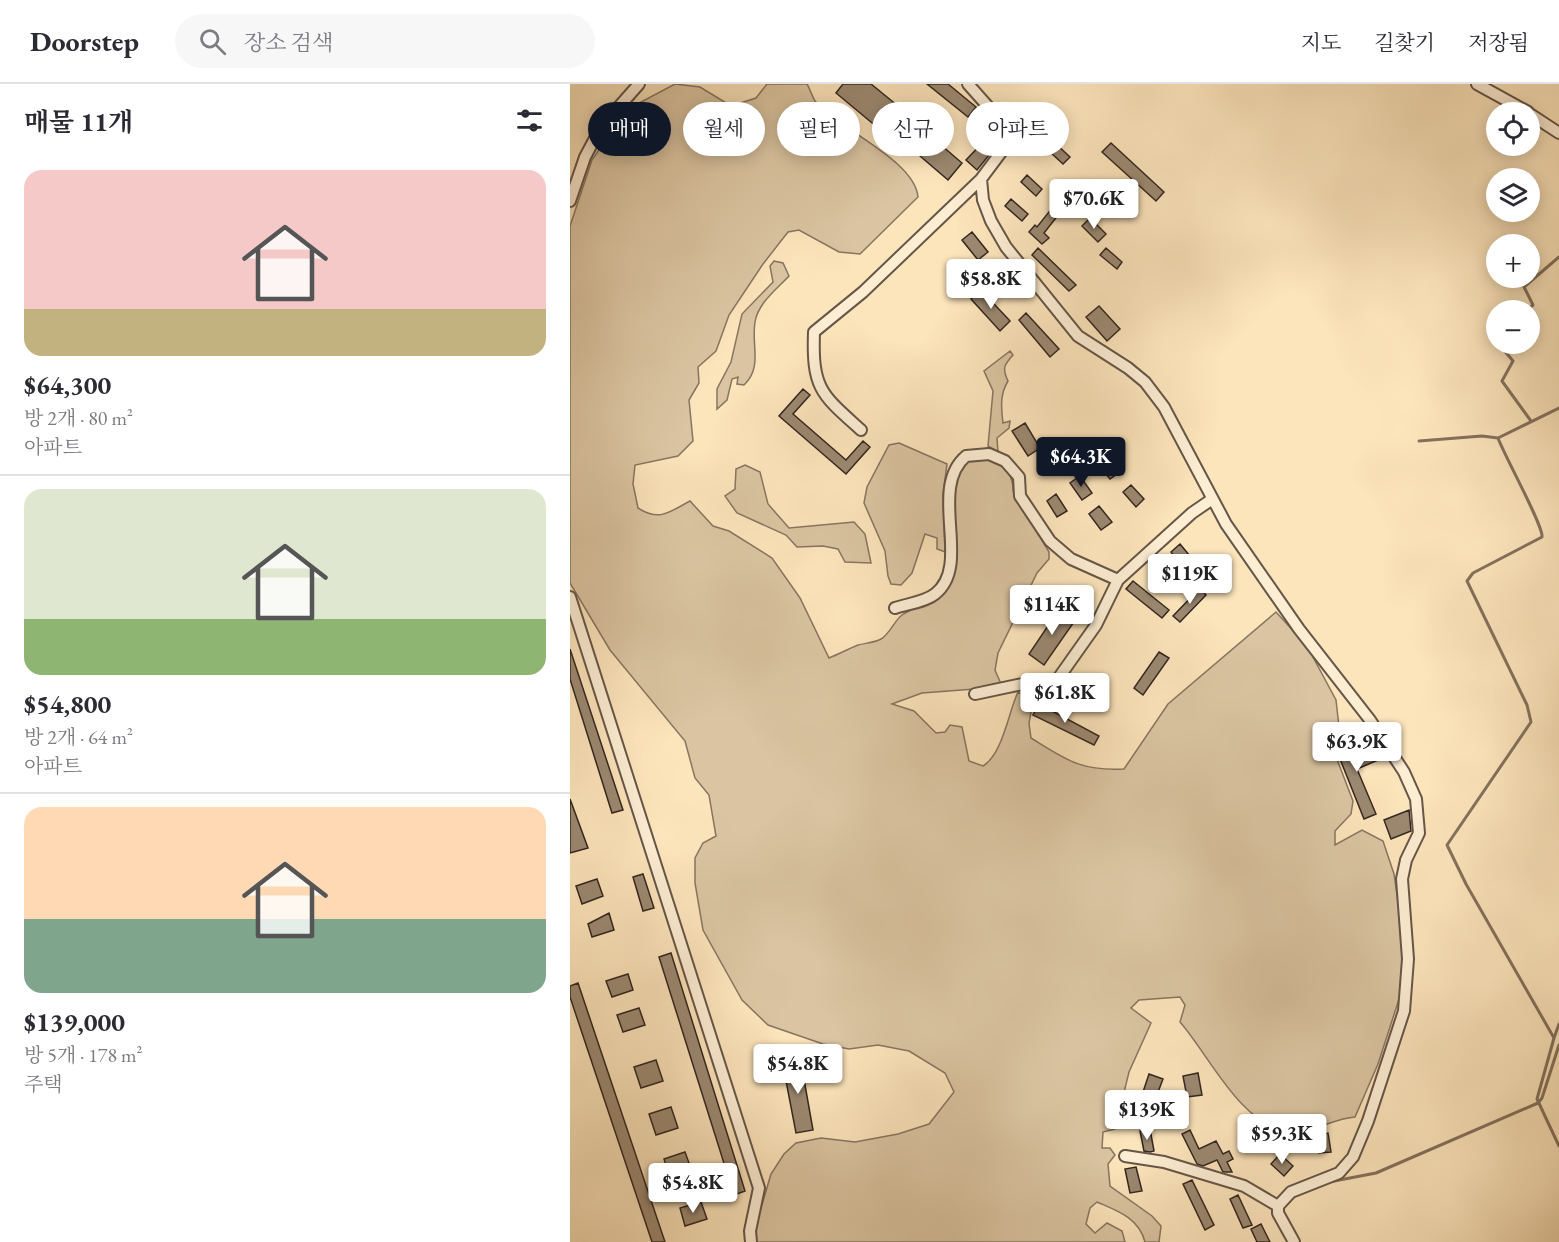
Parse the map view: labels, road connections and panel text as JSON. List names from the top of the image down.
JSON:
{
  "page": {
    "header": "Doorstep",
    "search": "장소 검색",
    "nav": ["지도", "길찾기", "저장됨"],
    "heading": "매물 11개",
    "map_buttons": ["+", "−"],
    "chip": [
      "매매",
      "월세",
      "필터",
      "신규",
      "아파트"
    ],
    "list": [
      {
        "name": "$64,300",
        "note": "방 2개 · 80 m² · 아파트"
      },
      {
        "name": "$54,800",
        "note": "방 2개 · 64 m² · 아파트"
      },
      {
        "name": "$139,000",
        "note": "방 5개 · 178 m² · 주택"
      }
    ],
    "price": [
      "$70.6K",
      "$58.8K",
      "$64.3K",
      "$119K",
      "$114K",
      "$61.8K",
      "$63.9K",
      "$54.8K",
      "$139K",
      "$59.3K",
      "$54.8K"
    ]
  }
}
